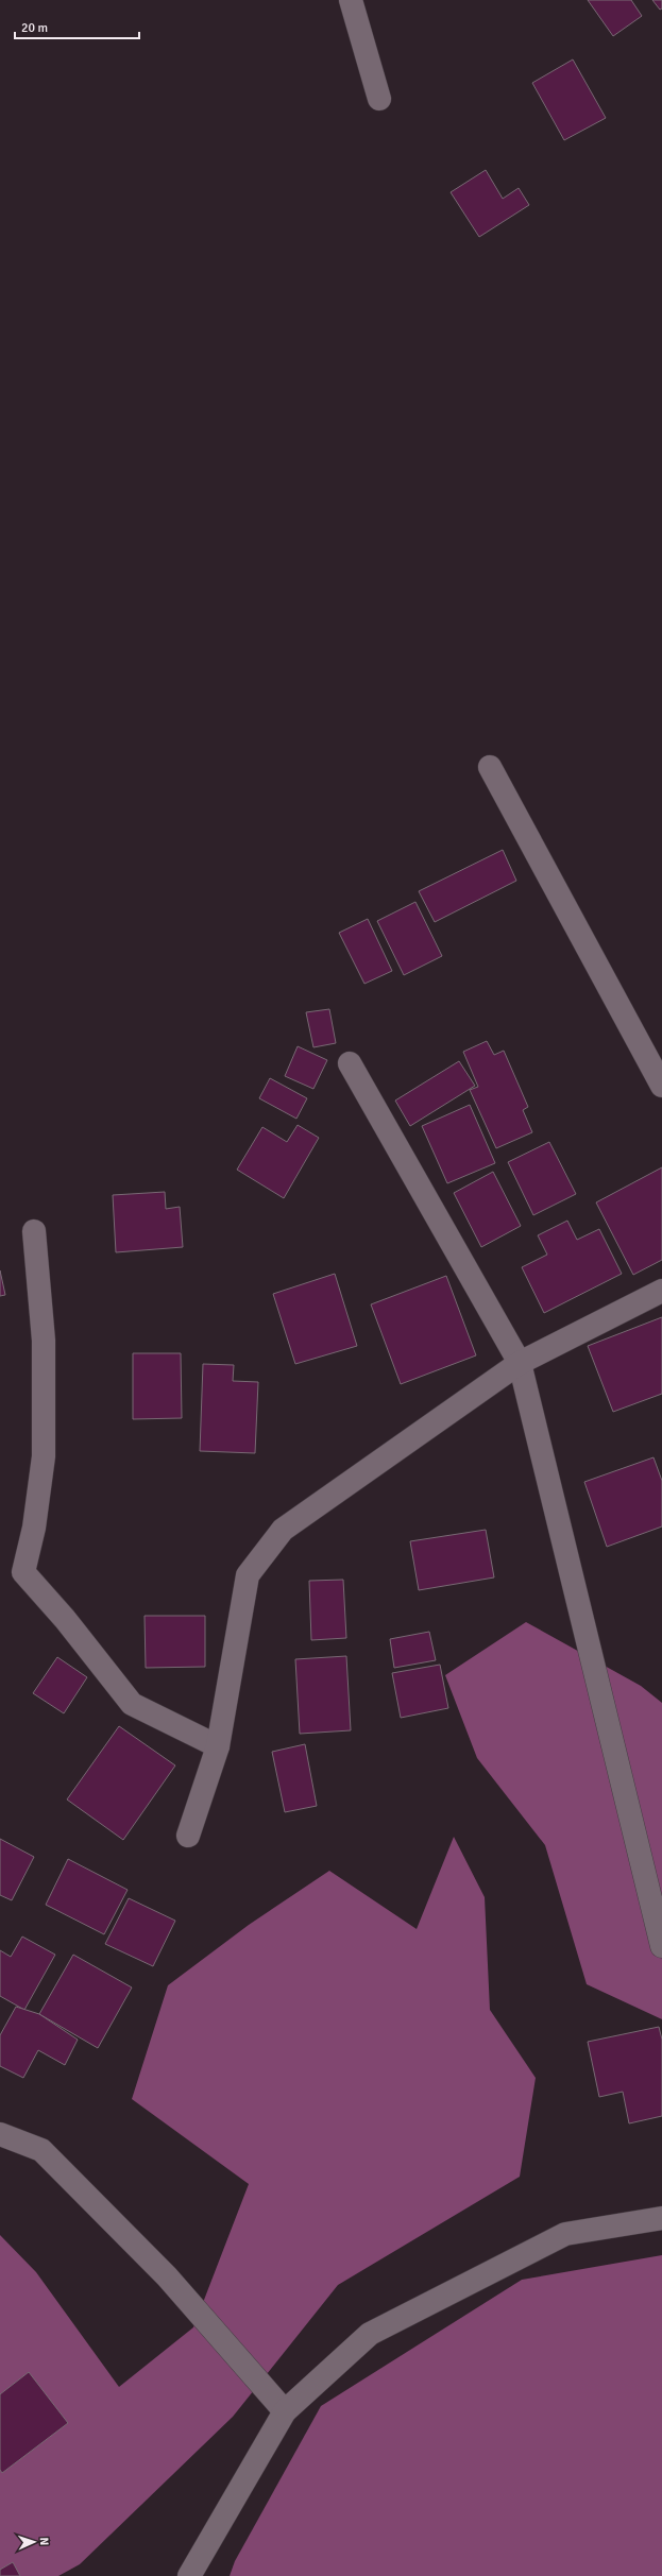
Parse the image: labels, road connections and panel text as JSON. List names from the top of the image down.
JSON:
{
  "scale_bar": "20 m",
  "north": "right"
}
